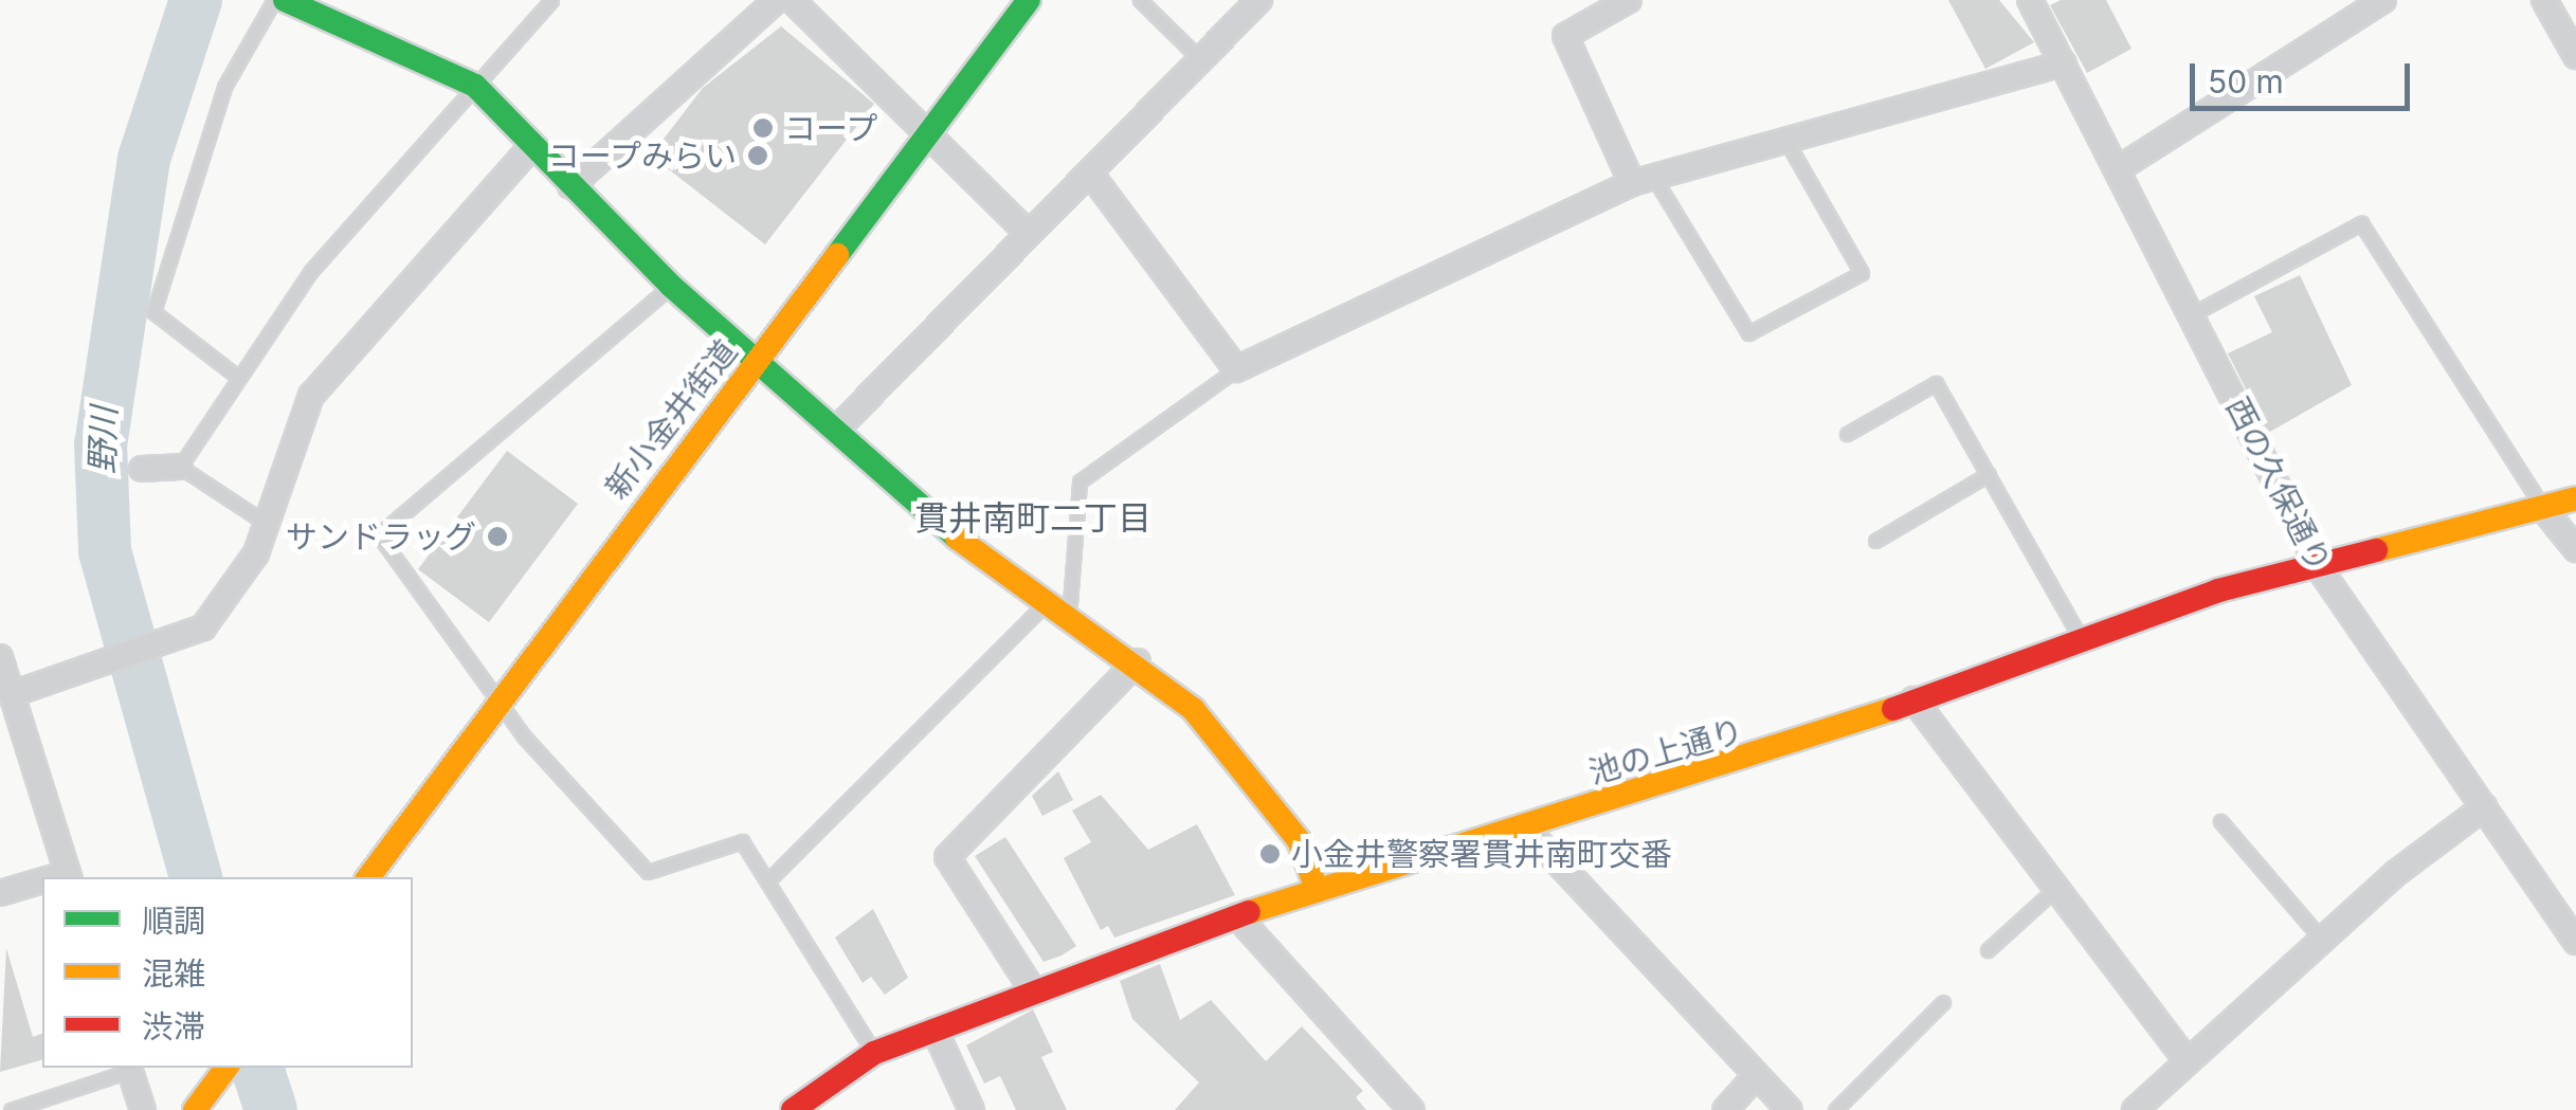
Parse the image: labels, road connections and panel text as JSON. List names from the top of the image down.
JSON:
{
  "streets": {
    "street": ["新小金井街道", "西の久保通り", "池の上通り"]
  },
  "crossings": [
    ["西の久保通り", "池の上通り"]
  ],
  "districts": ["貫井南町二丁目"],
  "water": ["野川"],
  "places": [
    "コープ",
    "コープみらい",
    "サンドラッグ",
    "小金井警察署貫井南町交番"
  ],
  "legend": ["順調", "混雑", "渋滞"],
  "scale_bar": "50 m"
}
